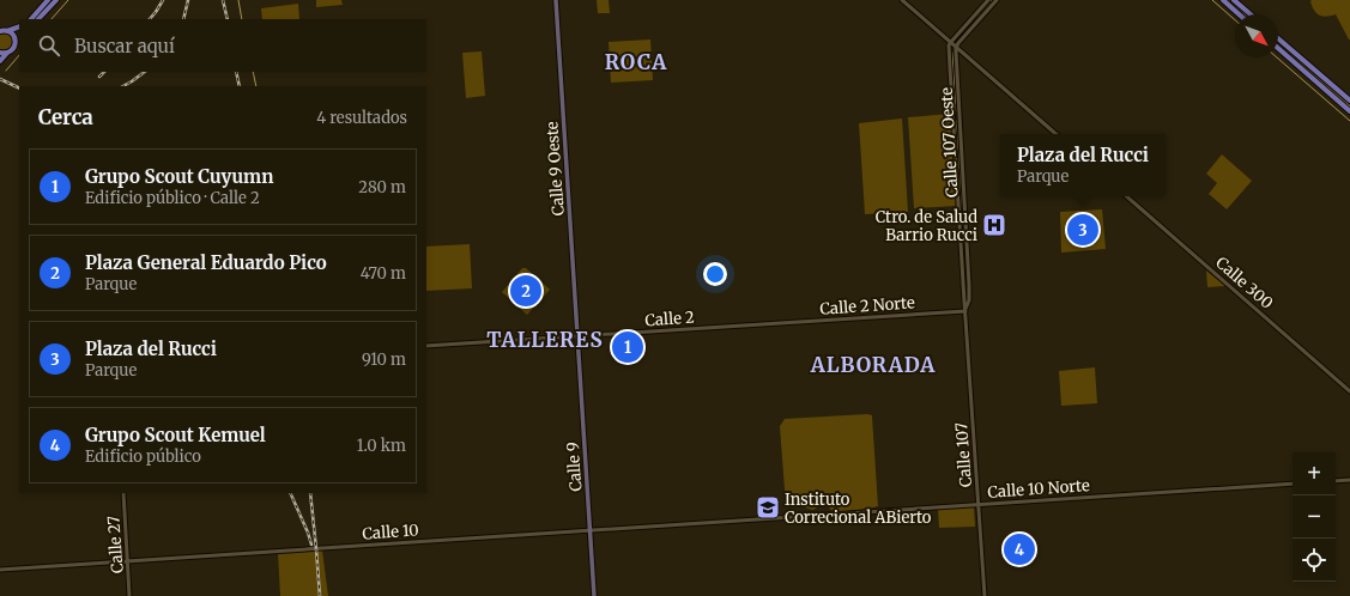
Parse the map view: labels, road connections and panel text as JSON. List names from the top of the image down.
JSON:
{
  "streets": {
    "main road": ["Calle 9 Oeste", "Calle 9"],
    "street": [
      "Calle 107 Oeste",
      "Calle 300",
      "Calle 2 Norte",
      "Calle 2",
      "Calle 107",
      "Calle 10 Norte",
      "Calle 10",
      "Calle 27"
    ]
  },
  "crossings": [
    ["Calle 107 Oeste", "Calle 2 Norte"],
    ["Calle 107 Oeste", "Calle 107"],
    ["Calle 9 Oeste", "Calle 2"],
    ["Calle 9 Oeste", "Calle 9"],
    ["Calle 2 Norte", "Calle 2"],
    ["Calle 2 Norte", "Calle 107"],
    ["Calle 2", "Calle 9"],
    ["Calle 107", "Calle 10 Norte"],
    ["Calle 9", "Calle 10"],
    ["Calle 10 Norte", "Calle 10"],
    ["Calle 10", "Calle 27"]
  ],
  "districts": ["ROCA", "TALLERES", "ALBORADA"],
  "places": {
    "hospital": ["Ctro. de Salud Barrio Rucci"],
    "school or university": ["Instituto Correcional ABierto"]
  },
  "north": "bottom right",
  "page": {
    "search": "Buscar aquí",
    "heading": ["Cerca", "4 resultados"],
    "popup": ["Plaza del Rucci", "Parque"],
    "list": [
      {
        "mark": "1",
        "name": "Grupo Scout Cuyumn",
        "note": "Edificio público · Calle 2",
        "value": "280 m"
      },
      {
        "mark": "2",
        "name": "Plaza General Eduardo Pico",
        "note": "Parque",
        "value": "470 m"
      },
      {
        "mark": "3",
        "name": "Plaza del Rucci",
        "note": "Parque",
        "value": "910 m"
      },
      {
        "mark": "4",
        "name": "Grupo Scout Kemuel",
        "note": "Edificio público",
        "value": "1.0 km"
      }
    ],
    "pins": [
      "3",
      "2",
      "1",
      "4"
    ],
    "map_buttons": ["+", "−"]
  }
}
